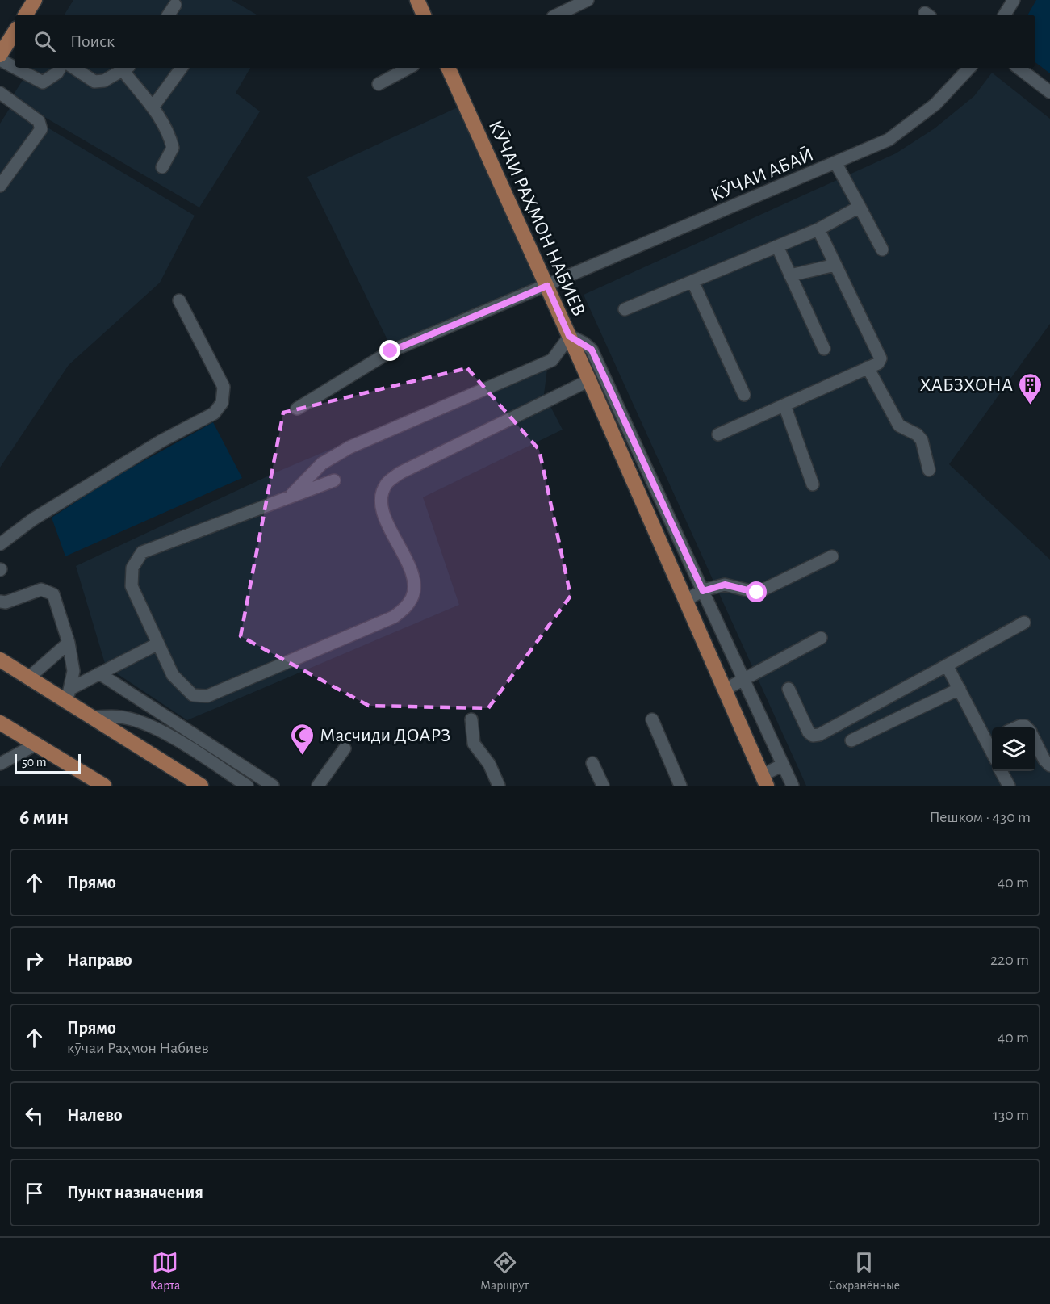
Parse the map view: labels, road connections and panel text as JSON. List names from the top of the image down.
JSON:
{
  "streets": {
    "main road": ["КӮЧАИ РАҲМОН НАБИЕВ"],
    "street": ["КӮЧАИ АБАӢ"]
  },
  "crossings": [
    ["КӮЧАИ АБАӢ", "КӮЧАИ РАҲМОН НАБИЕВ"]
  ],
  "places": {
    "building": ["ХАБЗХОНА"],
    "mosque": ["Масчиди ДОАРЗ"]
  },
  "scale_bar": "50 m",
  "page": {
    "search": "Поиск",
    "scale": "50 m",
    "heading": ["6 мин", "Пешком · 430 m"],
    "list": [
      ["Прямо", "40 m"],
      ["Направо", "220 m"],
      ["Прямо", "кӯчаи Раҳмон Набиев", "40 m"],
      ["Налево", "130 m"],
      "Пункт назначения"
    ],
    "nav": ["Карта", "Маршрут", "Сохранённые"]
  }
}
